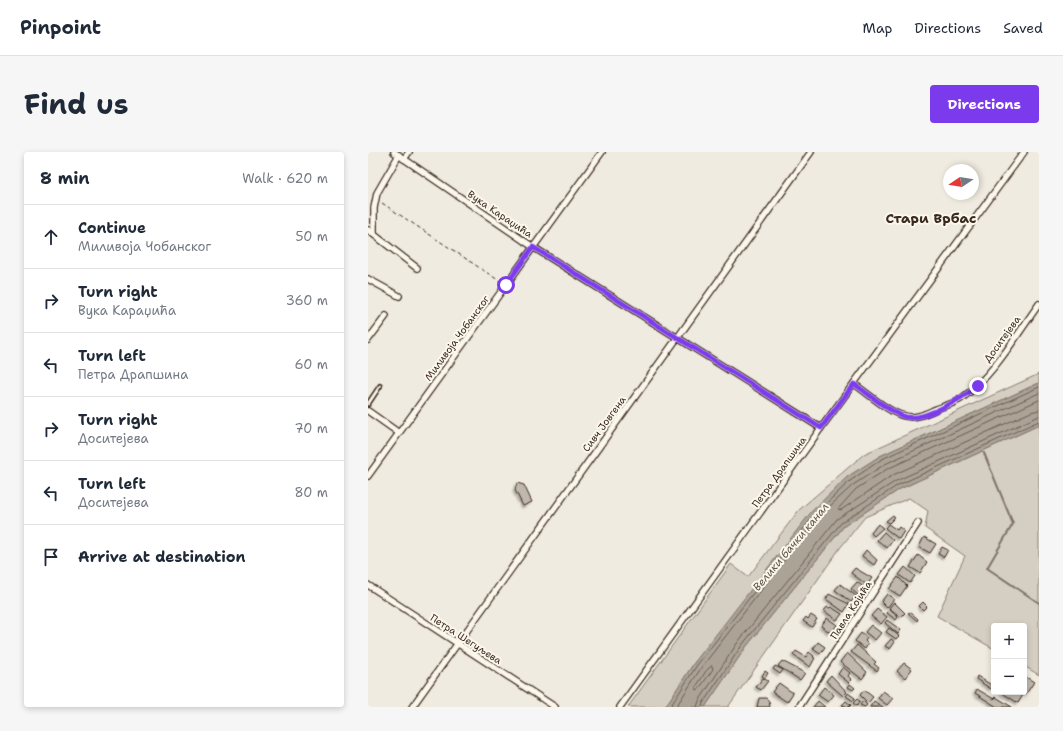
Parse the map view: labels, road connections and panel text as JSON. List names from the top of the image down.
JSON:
{
  "streets": {
    "street": [
      "Вука Караџића",
      "Миливоја Чобанског",
      "Доситејева",
      "Сивч Јовгена",
      "Петра Драпшина",
      "Павла Којића",
      "Петра Шегуљева"
    ]
  },
  "crossings": [
    ["Вука Караџића", "Миливоја Чобанског"],
    ["Вука Караџића", "Сивч Јовгена"],
    ["Вука Караџића", "Петра Драпшина"],
    ["Доситејева", "Петра Драпшина"],
    ["Сивч Јовгена", "Петра Шегуљева"]
  ],
  "districts": ["Стари Врбас"],
  "water": ["Велики бачки канал"],
  "north": "left",
  "page": {
    "header": "Pinpoint",
    "nav": ["Map", "Directions", "Saved"],
    "title": "Find us",
    "buttons": "Directions",
    "heading": ["8 min", "Walk · 620 m"],
    "list": [
      ["Continue", "Миливоја Чобанског", "50 m"],
      ["Turn right", "Вука Караџића", "360 m"],
      ["Turn left", "Петра Драпшина", "60 m"],
      ["Turn right", "Доситејева", "70 m"],
      ["Turn left", "Доситејева", "80 m"],
      "Arrive at destination"
    ],
    "map_buttons": ["+", "−"]
  }
}
